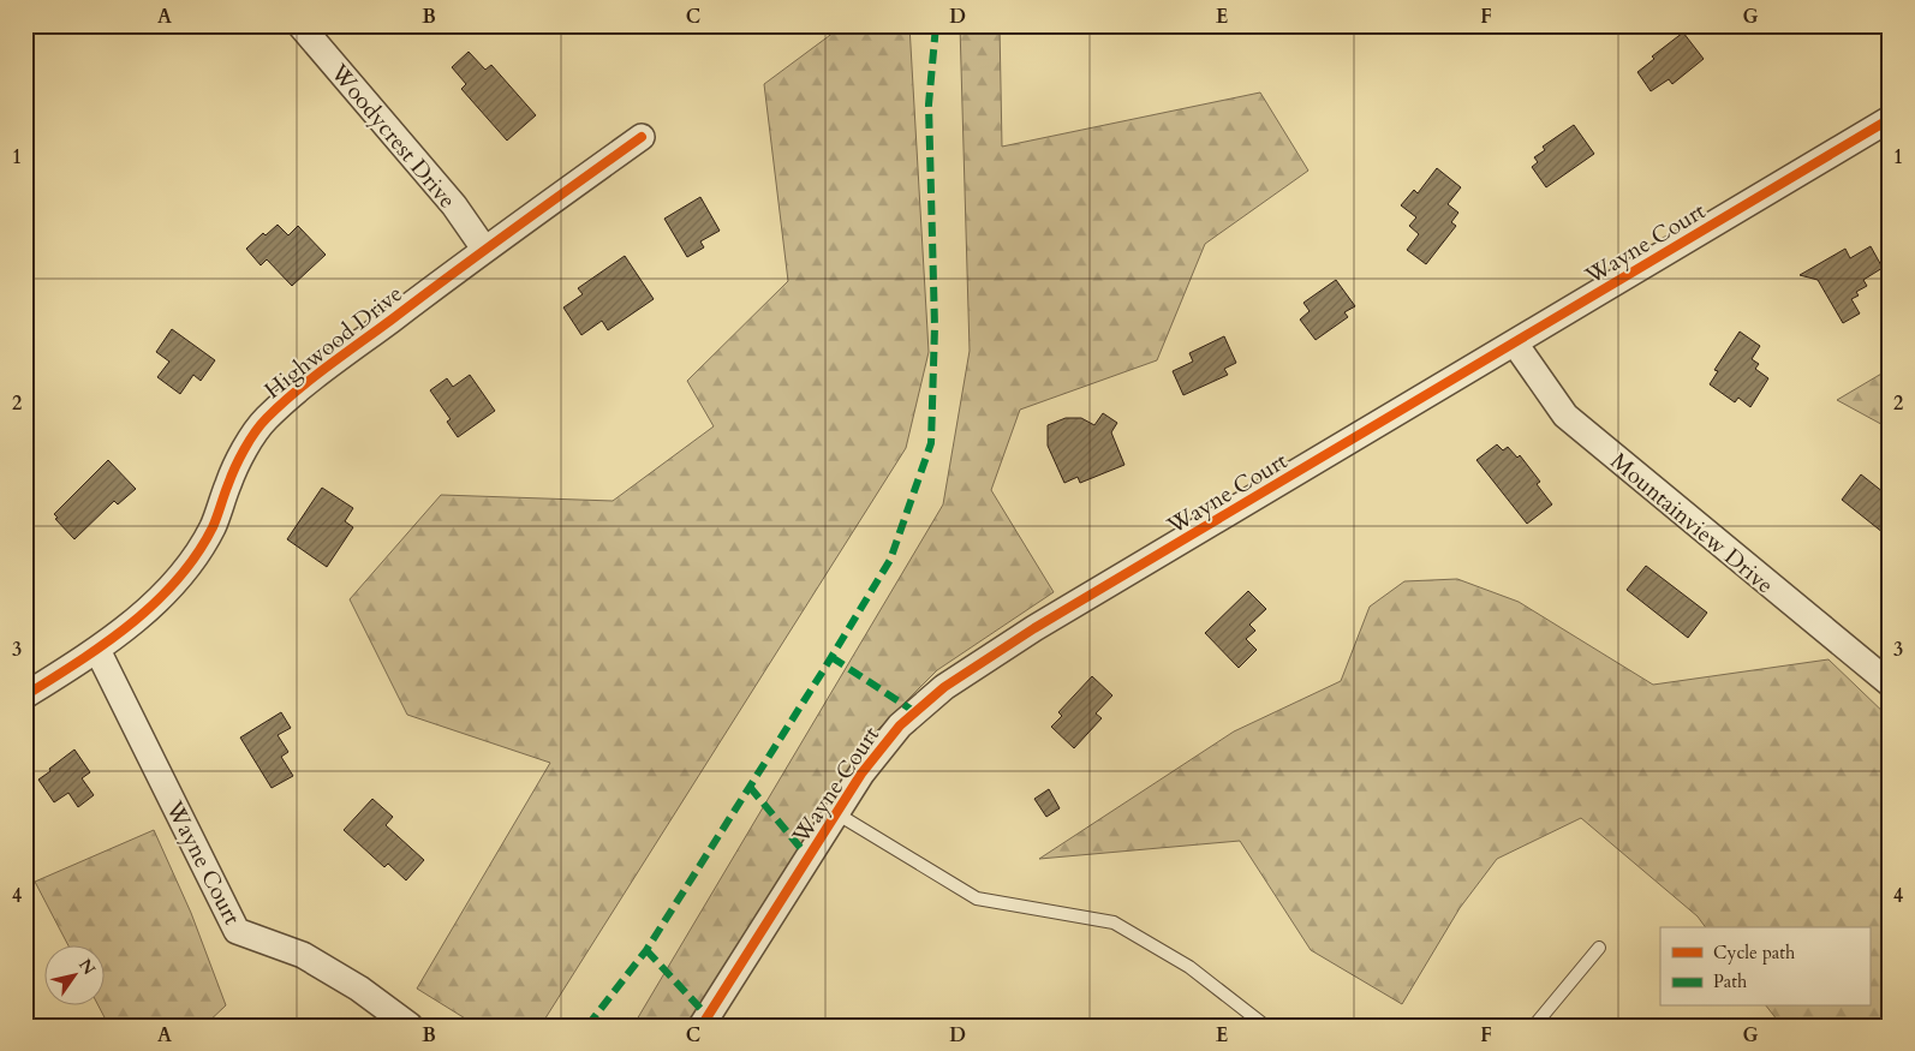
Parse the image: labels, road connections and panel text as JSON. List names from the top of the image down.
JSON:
{
  "streets": {
    "street": [
      "Woodycrest Drive",
      "Wayne Court",
      "Highwood Drive",
      "Mountainview Drive"
    ]
  },
  "crossings": [
    ["Woodycrest Drive", "Highwood Drive"],
    ["Wayne Court", "Highwood Drive"],
    ["Wayne Court", "Mountainview Drive"]
  ],
  "legend": ["Cycle path", "Path"],
  "north": "top right",
  "grid": {
    "columns": [
      "A",
      "B",
      "C",
      "D",
      "E",
      "F",
      "G"
    ],
    "rows": [
      "1",
      "2",
      "3",
      "4"
    ]
  }
}
